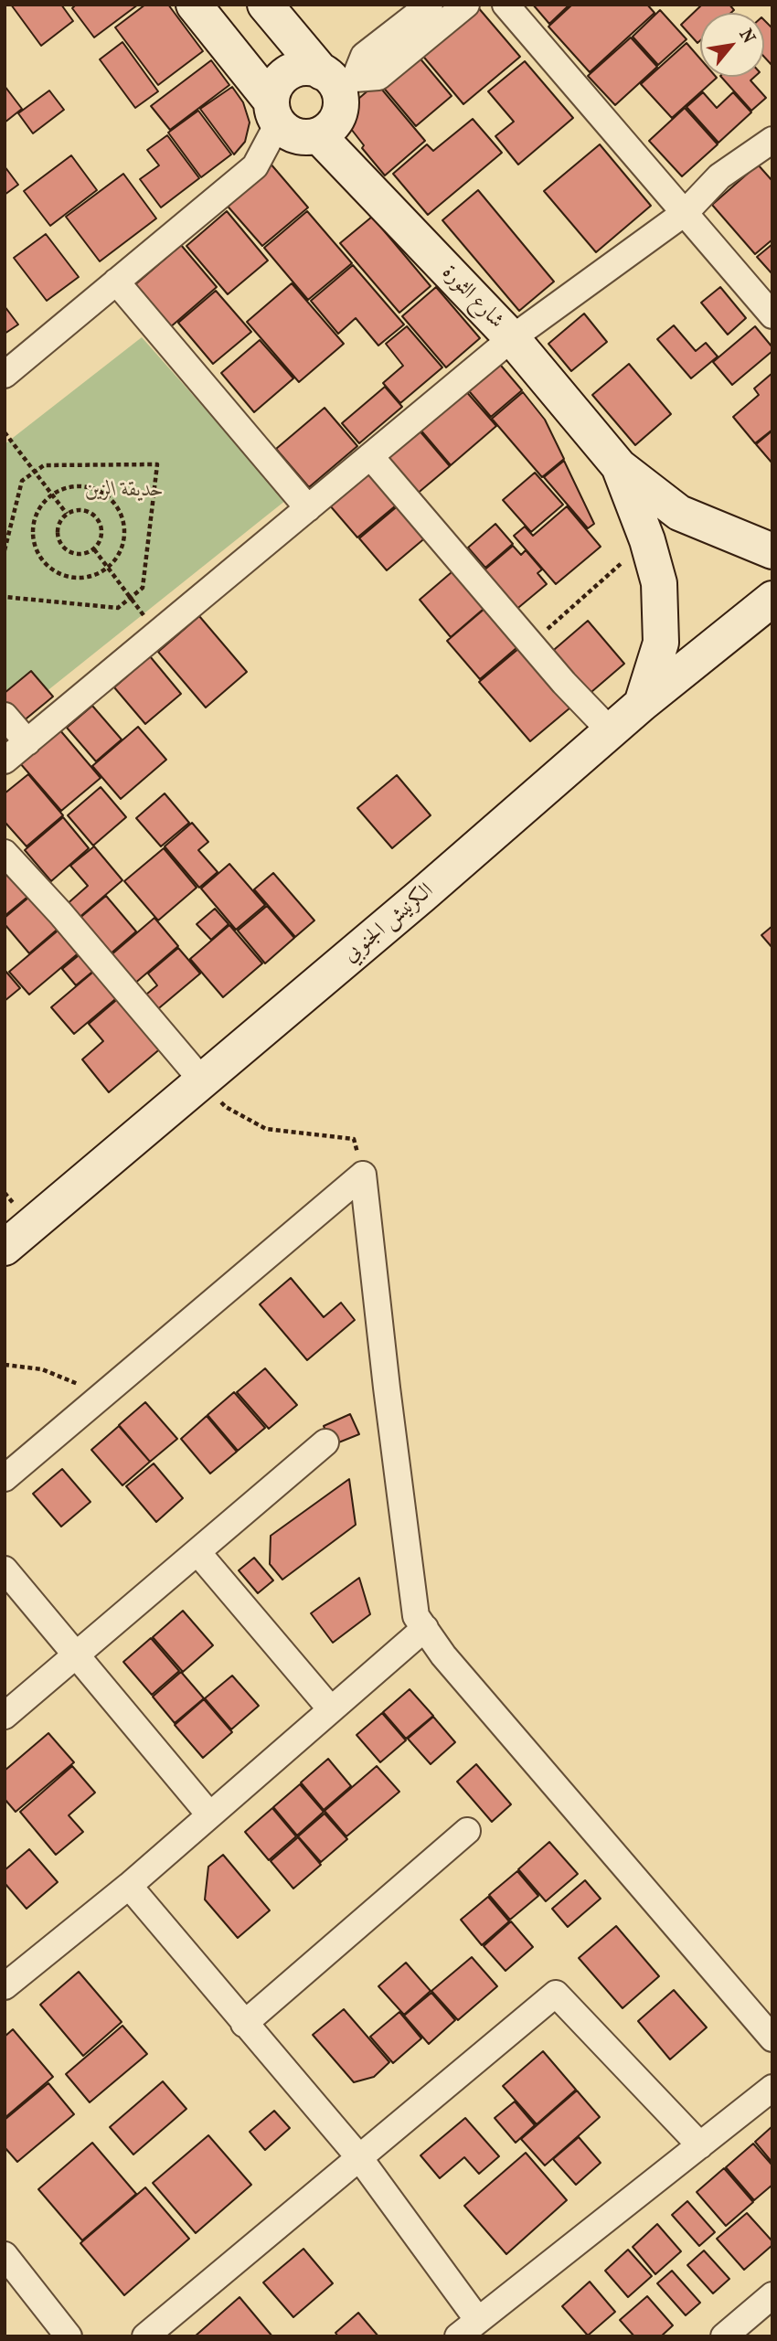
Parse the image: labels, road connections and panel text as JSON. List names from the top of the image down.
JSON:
{
  "streets": {
    "main road": ["شارع الثورة", "الكرنيش الجنوبي"]
  },
  "crossings": [
    ["شارع الثورة", "الكرنيش الجنوبي"]
  ],
  "parks": ["حديقة الزين"],
  "north": "top right"
}
